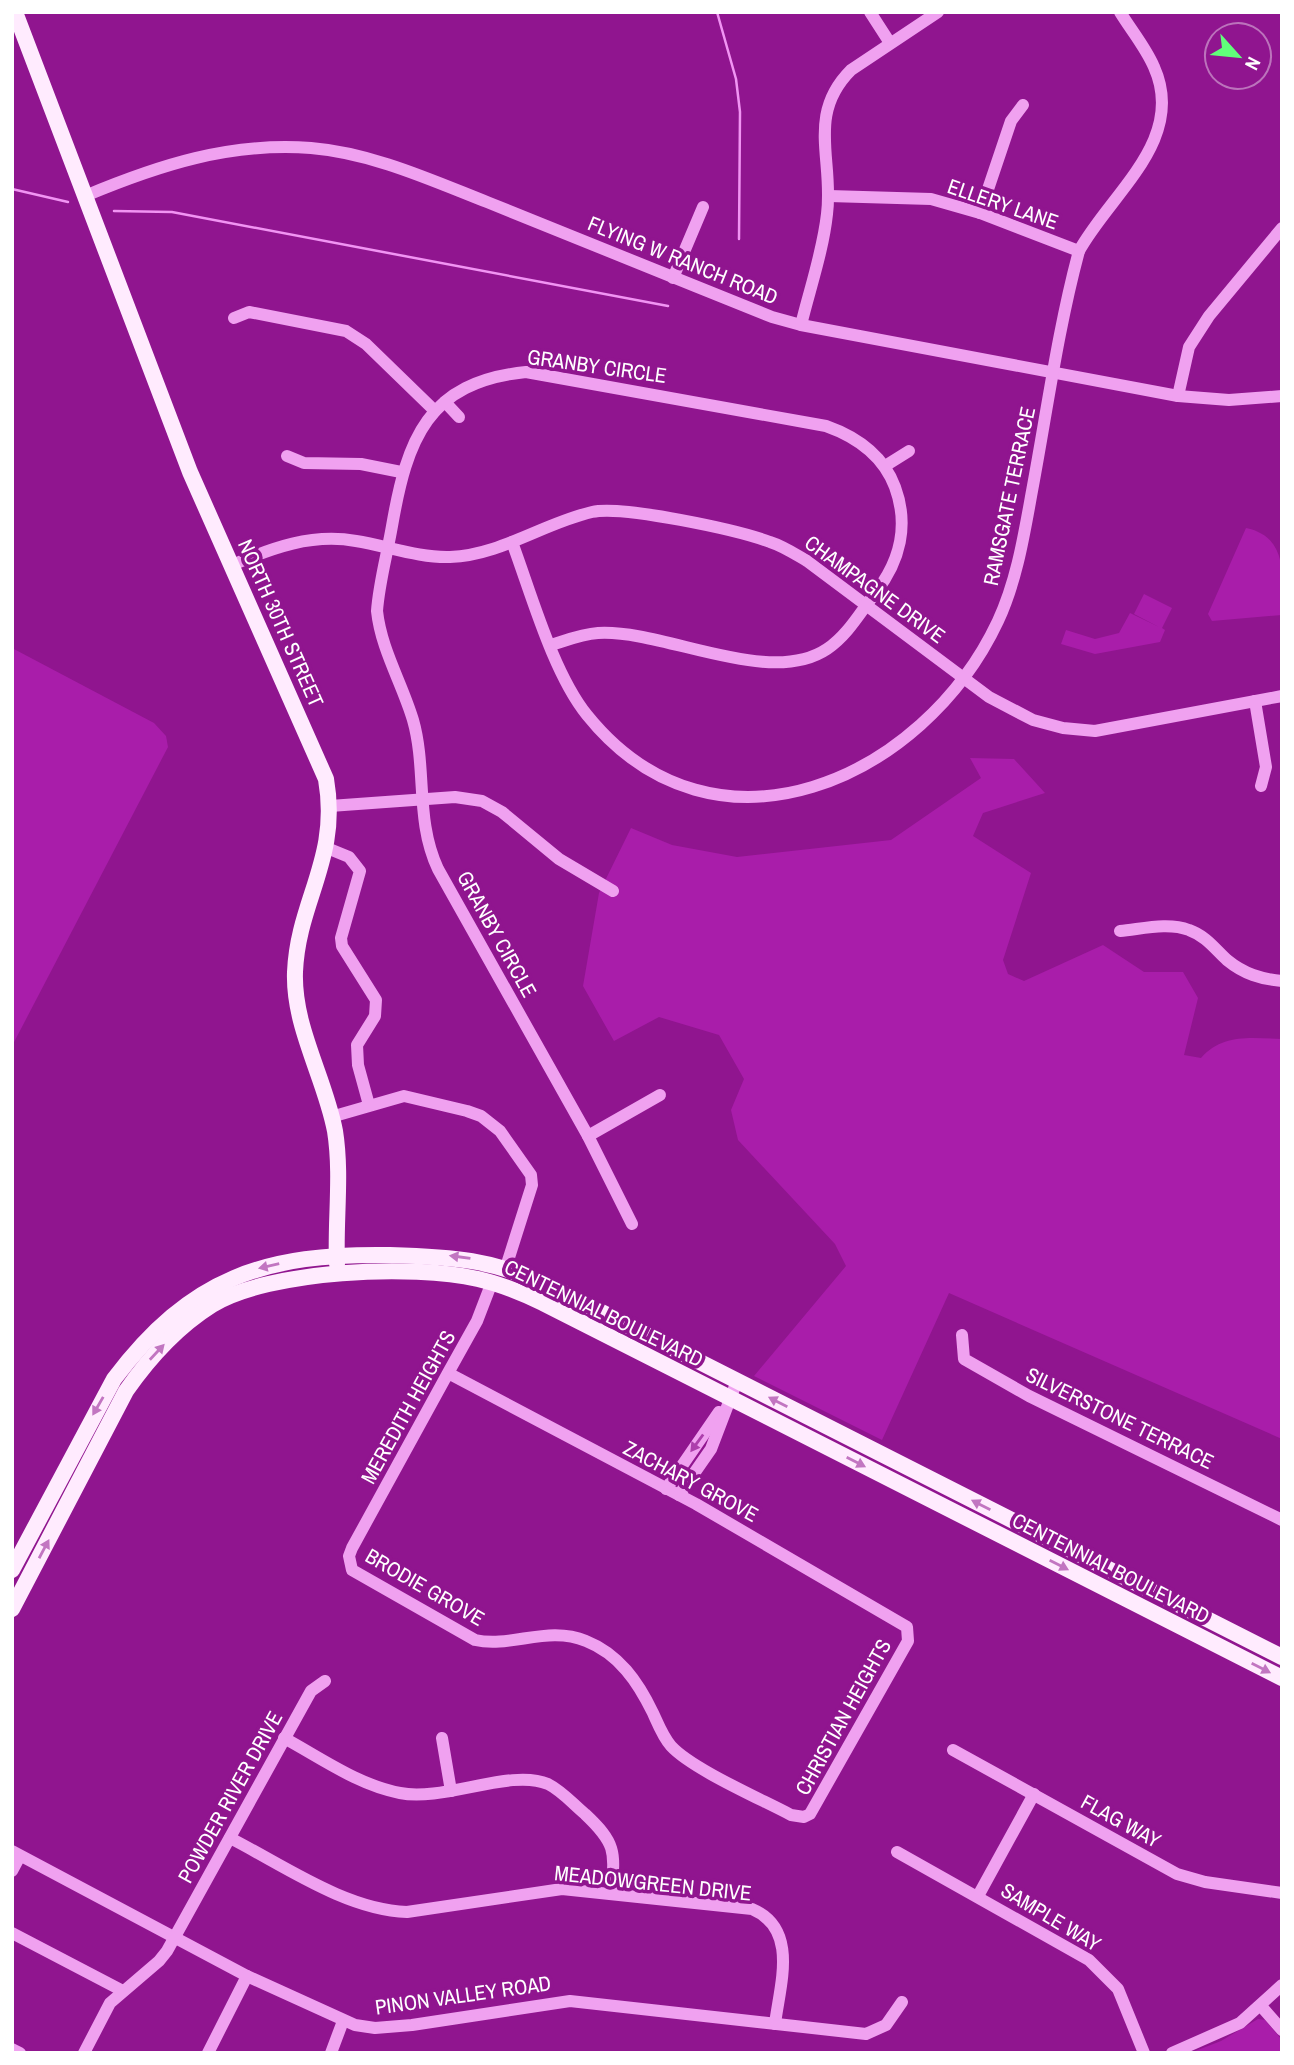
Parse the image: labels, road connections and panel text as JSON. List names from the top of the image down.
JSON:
{
  "streets": {
    "main road": ["NORTH 30TH STREET", "CENTENNIAL BOULEVARD"],
    "street": [
      "ELLERY LANE",
      "FLYING W RANCH ROAD",
      "GRANBY CIRCLE",
      "RAMSGATE TERRACE",
      "CHAMPAGNE DRIVE",
      "MEREDITH HEIGHTS",
      "SILVERSTONE TERRACE",
      "ZACHARY GROVE",
      "BRODIE GROVE",
      "CHRISTIAN HEIGHTS",
      "POWDER RIVER DRIVE",
      "FLAG WAY",
      "MEADOWGREEN DRIVE",
      "SAMPLE WAY",
      "PINON VALLEY ROAD"
    ]
  },
  "crossings": [
    ["ELLERY LANE", "RAMSGATE TERRACE"],
    ["FLYING W RANCH ROAD", "RAMSGATE TERRACE"],
    ["FLYING W RANCH ROAD", "NORTH 30TH STREET"],
    ["GRANBY CIRCLE", "RAMSGATE TERRACE"],
    ["GRANBY CIRCLE", "CHAMPAGNE DRIVE"],
    ["RAMSGATE TERRACE", "CHAMPAGNE DRIVE"],
    ["CHAMPAGNE DRIVE", "NORTH 30TH STREET"],
    ["NORTH 30TH STREET", "CENTENNIAL BOULEVARD"],
    ["CENTENNIAL BOULEVARD", "MEREDITH HEIGHTS"],
    ["MEREDITH HEIGHTS", "ZACHARY GROVE"],
    ["MEREDITH HEIGHTS", "BRODIE GROVE"],
    ["ZACHARY GROVE", "CHRISTIAN HEIGHTS"],
    ["BRODIE GROVE", "CHRISTIAN HEIGHTS"],
    ["POWDER RIVER DRIVE", "MEADOWGREEN DRIVE"],
    ["POWDER RIVER DRIVE", "PINON VALLEY ROAD"],
    ["MEADOWGREEN DRIVE", "PINON VALLEY ROAD"]
  ],
  "north": "bottom right"
}
